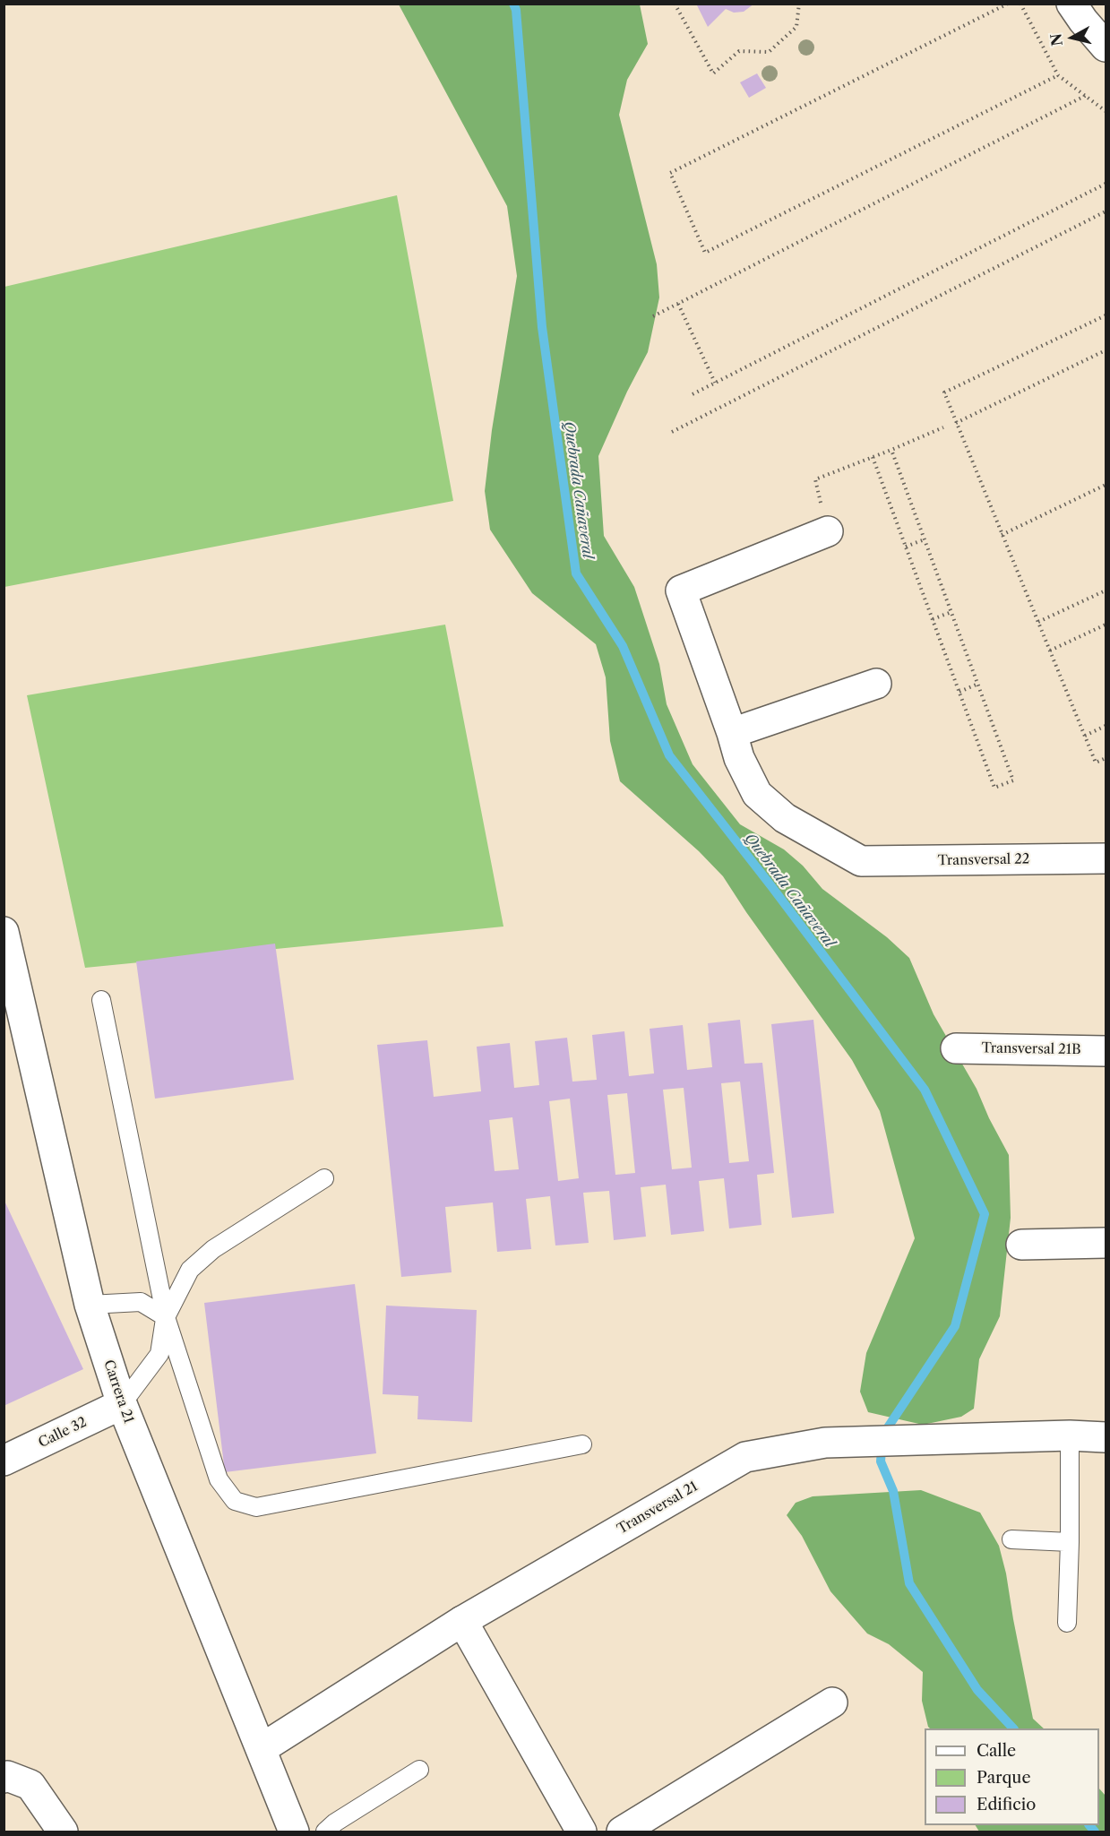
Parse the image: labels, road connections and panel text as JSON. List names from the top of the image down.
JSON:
{
  "streets": {
    "street": [
      "Transversal 22",
      "Transversal 21B",
      "Carrera 21",
      "Calle 32",
      "Transversal 21"
    ]
  },
  "crossings": [
    ["Carrera 21", "Calle 32"],
    ["Carrera 21", "Transversal 21"]
  ],
  "water": ["Quebrada Cañaveral"],
  "legend": ["Calle", "Parque", "Edificio"],
  "north": "left"
}
